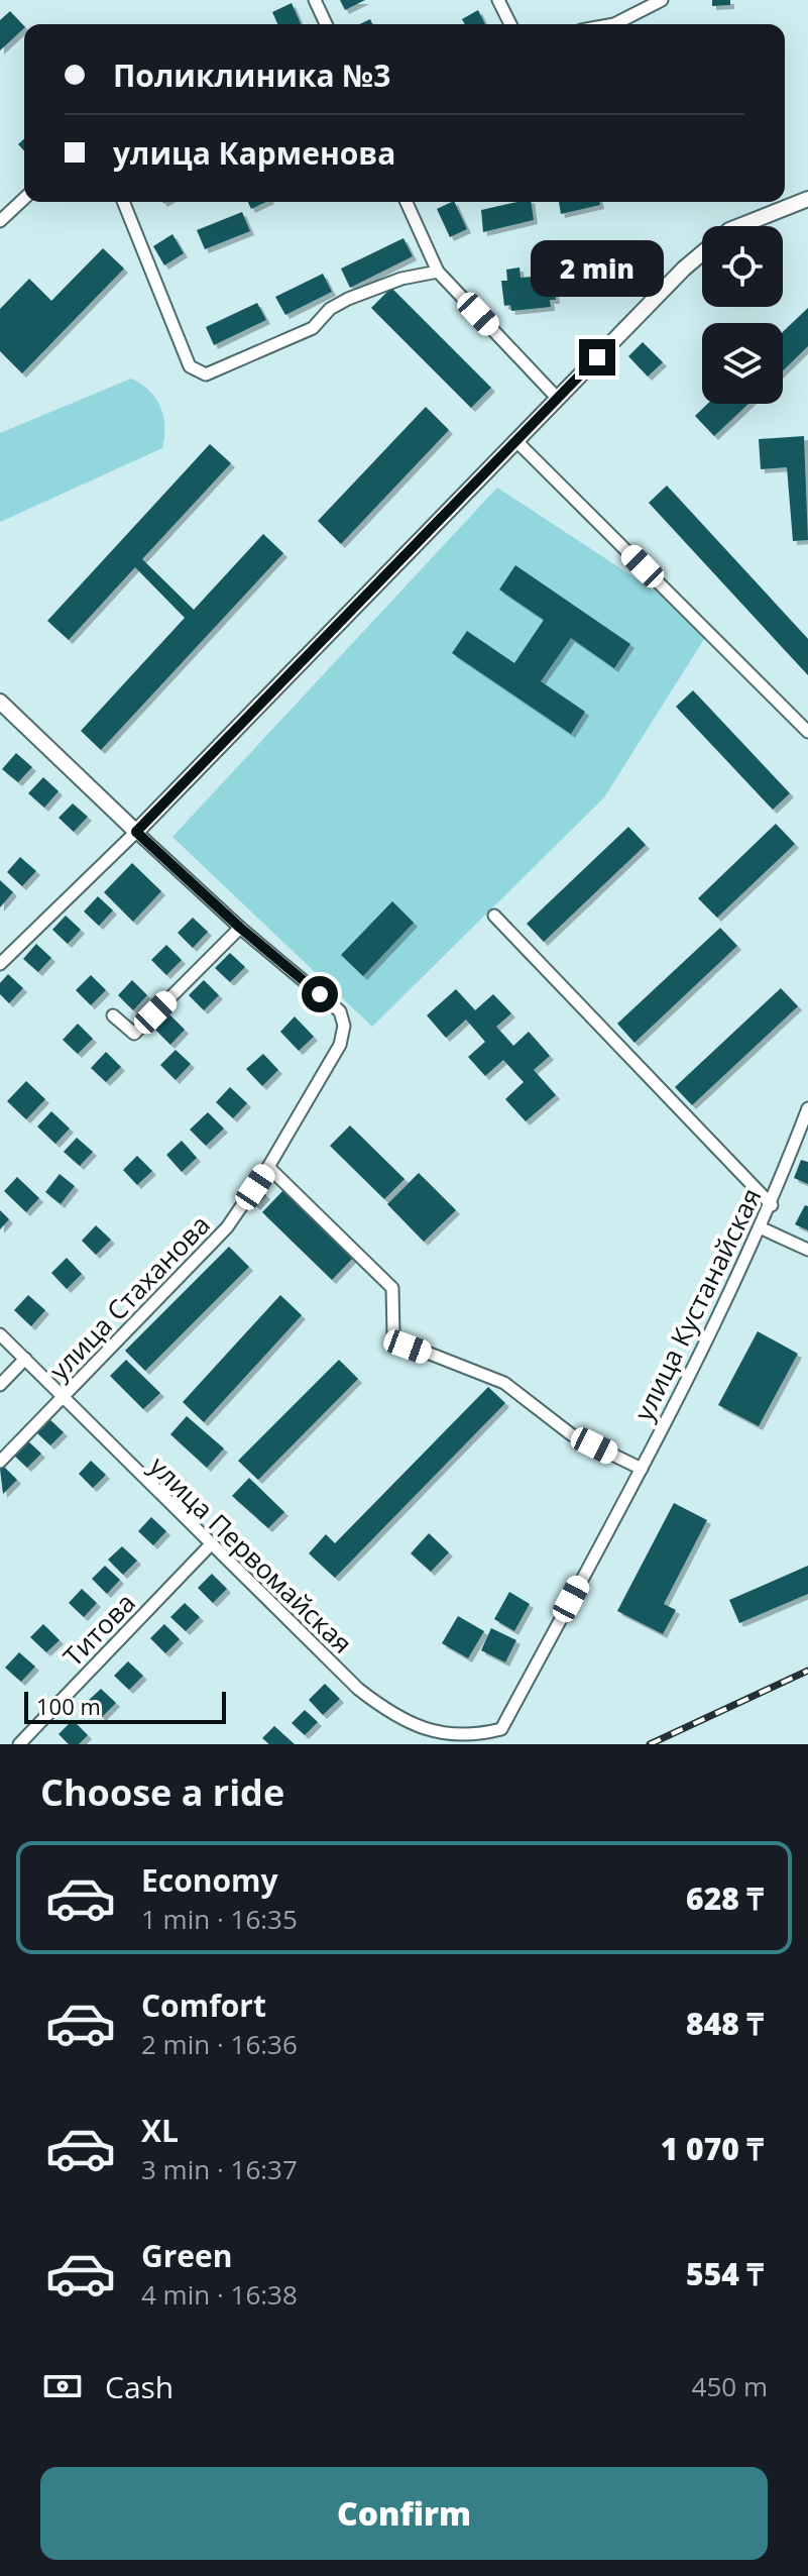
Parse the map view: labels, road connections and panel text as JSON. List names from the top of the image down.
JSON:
{
  "streets": {
    "street": [
      "улица Стаханова",
      "улица Кустанайская",
      "улица Первомайская",
      "Титова"
    ]
  },
  "crossings": [
    ["улица Стаханова", "улица Первомайская"],
    ["улица Кустанайская", "улица Первомайская"],
    ["улица Первомайская", "Титова"]
  ],
  "scale_bar": "100 m",
  "page": {
    "banner": ["Поликлиника №3", "улица Карменова"],
    "bubble": "2 min",
    "scale": "100 m",
    "heading": "Choose a ride",
    "list": [
      {
        "name": "Economy",
        "note": "1 min · 16:35",
        "value": "628 ₸"
      },
      {
        "name": "Comfort",
        "note": "2 min · 16:36",
        "value": "848 ₸"
      },
      {
        "name": "XL",
        "note": "3 min · 16:37",
        "value": "1 070 ₸"
      },
      {
        "name": "Green",
        "note": "4 min · 16:38",
        "value": "554 ₸"
      }
    ],
    "pay": ["Cash", "450 m"],
    "buttons": "Confirm"
  }
}
